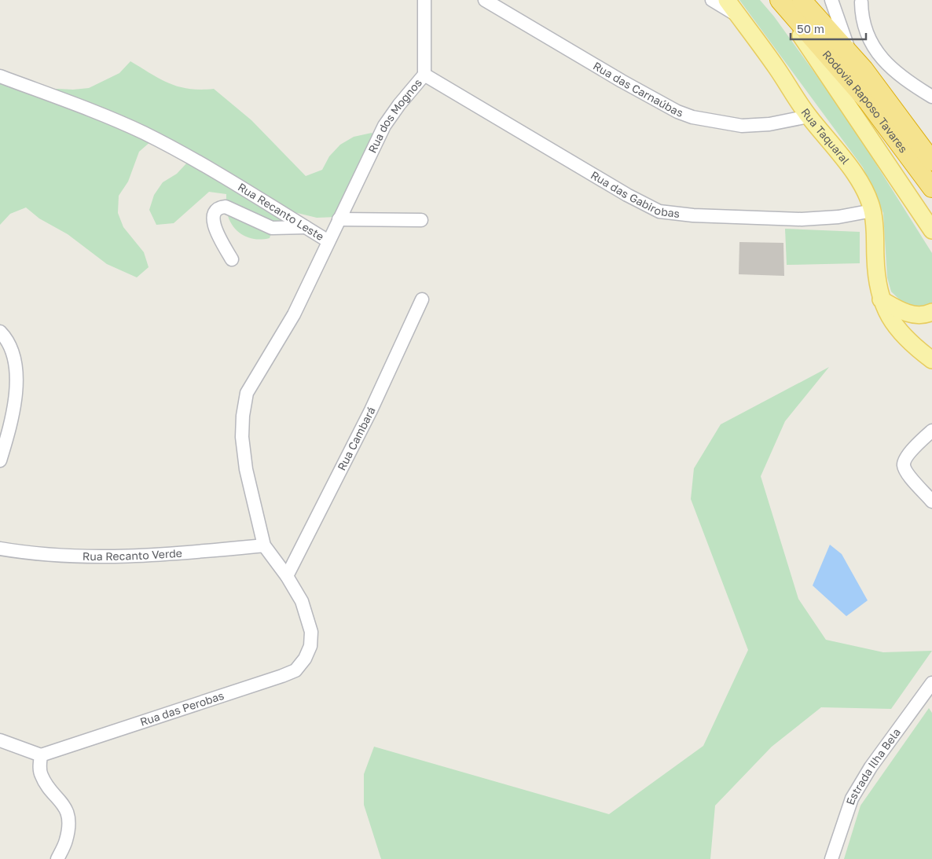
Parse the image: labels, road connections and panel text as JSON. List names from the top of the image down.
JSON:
{
  "streets": {
    "highway": ["Rodovia Raposo Tavares"],
    "main road": ["Rua Taquaral"],
    "street": [
      "Rua das Carnaúbas",
      "Rua dos Mognos",
      "Rua das Gabirobas",
      "Rua Recanto Leste",
      "Rua Cambará",
      "Rua Recanto Verde",
      "Rua das Perobas",
      "Estrada Ilha Bela"
    ]
  },
  "crossings": [
    ["Rua das Carnaúbas", "Rua Taquaral"],
    ["Rua dos Mognos", "Rua das Gabirobas"],
    ["Rua dos Mognos", "Rua Recanto Leste"],
    ["Rua Taquaral", "Rua das Gabirobas"],
    ["Rua Recanto Leste", "Rua Recanto Verde"],
    ["Rua Recanto Leste", "Rua das Perobas"],
    ["Rua Cambará", "Rua das Perobas"],
    ["Rua Recanto Verde", "Rua das Perobas"]
  ],
  "scale_bar": "50 m"
}
